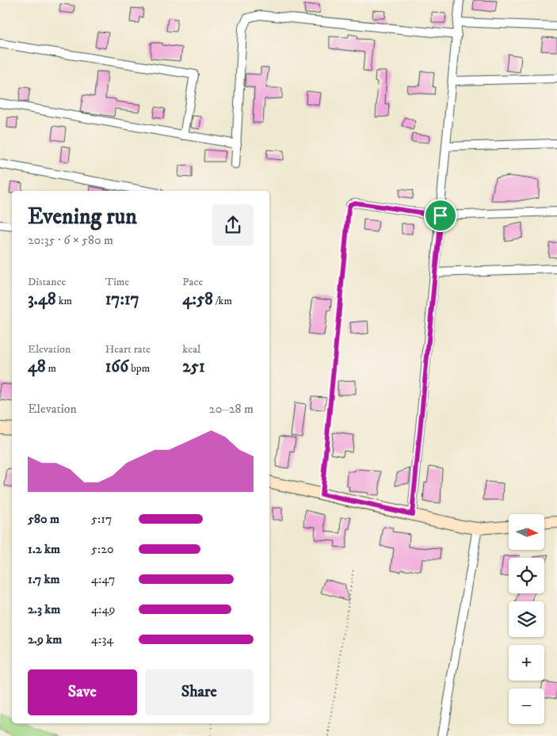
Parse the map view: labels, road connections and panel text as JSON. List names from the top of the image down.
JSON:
{
  "north": "right",
  "page": {
    "heading": ["Evening run", "20:35 · 6 × 580 m"],
    "stats": [
      ["Distance", "3.48 km"],
      ["Time", "17:17"],
      ["Pace", "4:58 /km"],
      ["Elevation", "48 m"],
      ["Heart rate", "166 bpm"],
      ["kcal", "251"]
    ],
    "chart": ["Elevation", "20–28 m"],
    "list": [
      {
        "name": "580 m",
        "note": "5:17"
      },
      {
        "name": "1.2 km",
        "note": "5:20"
      },
      {
        "name": "1.7 km",
        "note": "4:47"
      },
      {
        "name": "2.3 km",
        "note": "4:49"
      },
      {
        "name": "2.9 km",
        "note": "4:34"
      }
    ],
    "map_buttons": ["+", "−"],
    "buttons": ["Save", "Share"]
  }
}
